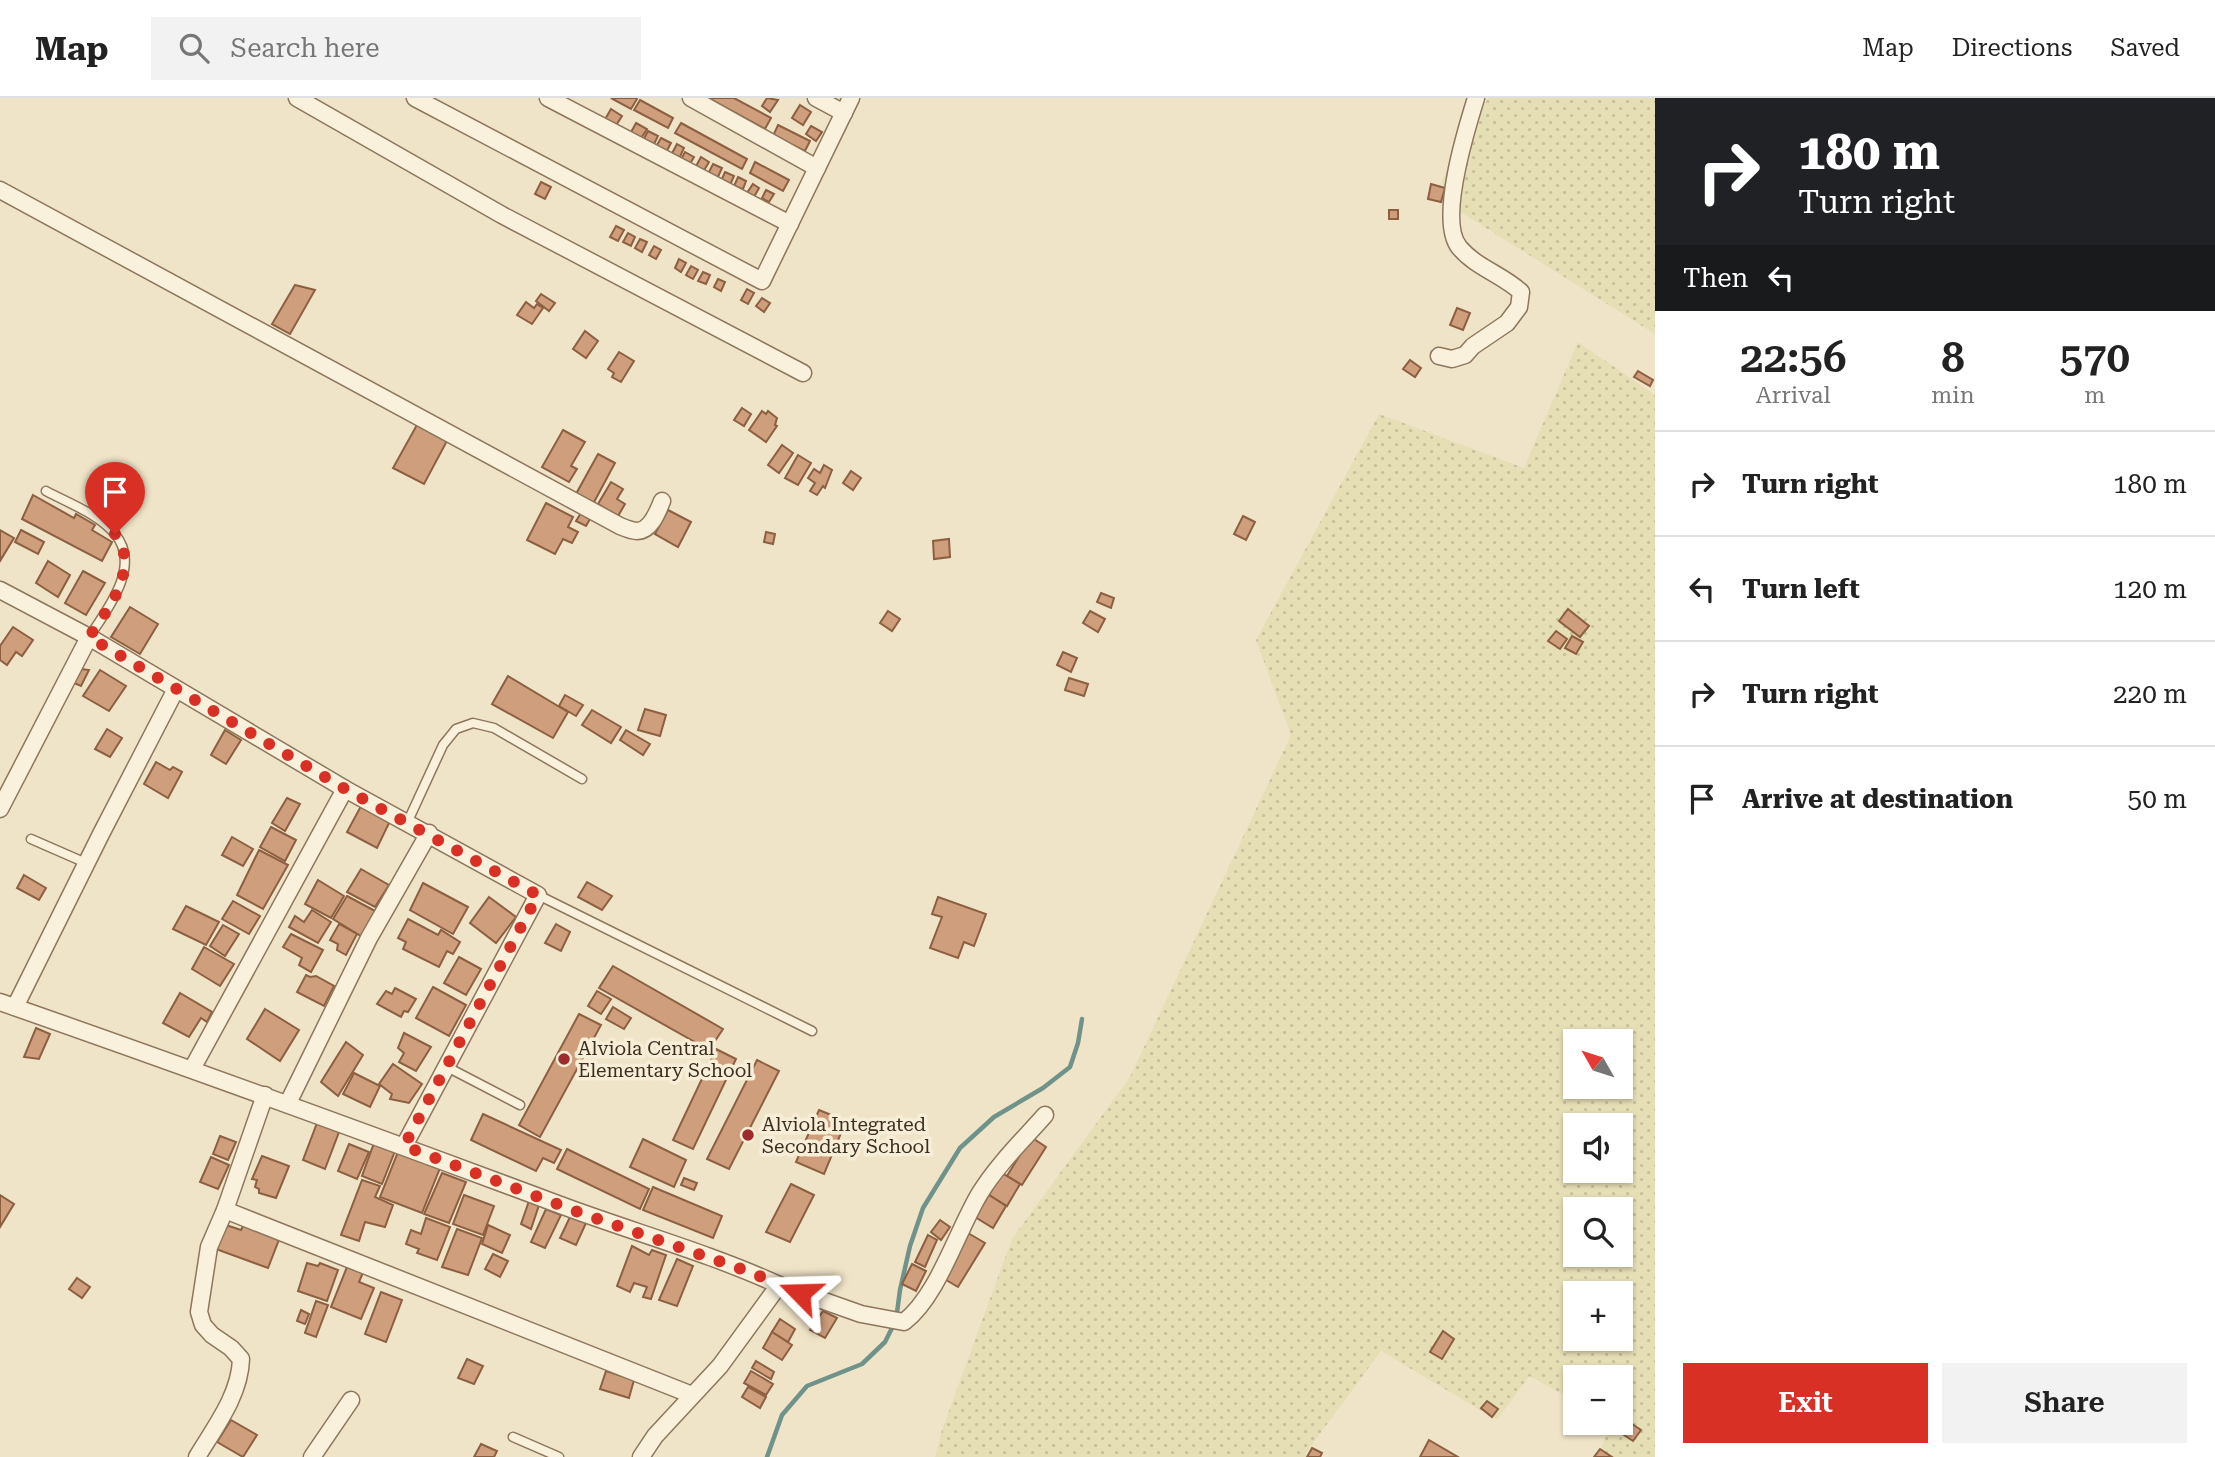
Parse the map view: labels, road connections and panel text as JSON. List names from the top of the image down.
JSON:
{
  "places": ["Alviola Central Elementary School", "Alviola Integrated Secondary School"],
  "north": "top left",
  "page": {
    "header": "Map",
    "search": "Search here",
    "nav": ["Map", "Directions", "Saved"],
    "turn": ["180 m", "Turn right"],
    "then": "Then",
    "eta": [
      "22:56",
      "Arrival",
      "8",
      "min",
      "570",
      "m"
    ],
    "list": [
      {
        "name": "Turn right",
        "value": "180 m"
      },
      {
        "name": "Turn left",
        "value": "120 m"
      },
      {
        "name": "Turn right",
        "value": "220 m"
      },
      {
        "name": "Arrive at destination",
        "value": "50 m"
      }
    ],
    "map_buttons": ["+", "−"],
    "buttons": ["Exit", "Share"]
  }
}
